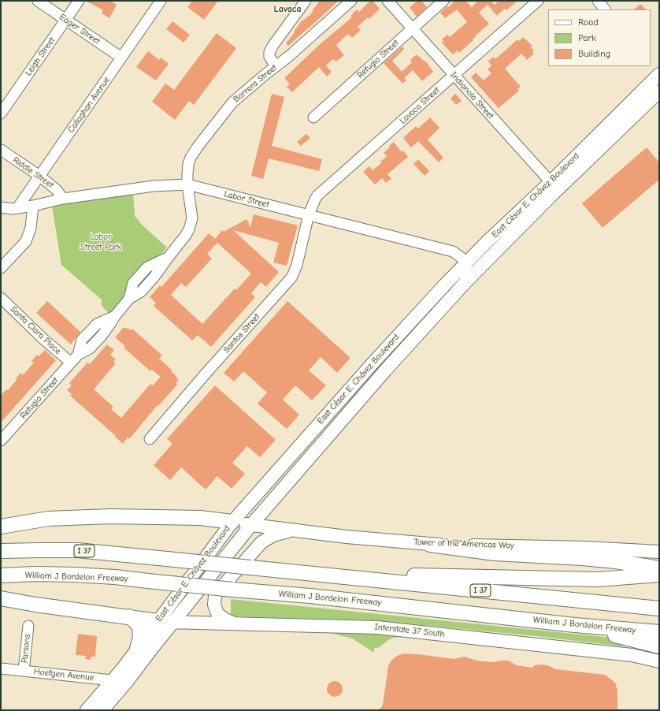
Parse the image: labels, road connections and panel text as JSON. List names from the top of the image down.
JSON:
{
  "streets": {
    "highway": ["I 37", "William J Bordelon Freeway"],
    "main road": ["East César E. Chávez Boulevard", "Tower of the Americas Way", "Interstate 37 South"],
    "street": [
      "Eager Street",
      "Leigh Street",
      "Refugio Street",
      "Barrera Street",
      "Indianola Street",
      "Callaghan Avenue",
      "Lavaca Street",
      "Riddle Street",
      "Labor Street",
      "Santa Clara Place",
      "Santos Street",
      "Parsons",
      "Hoefgen Avenue"
    ]
  },
  "crossings": [
    ["Eager Street", "Leigh Street"],
    ["Eager Street", "Callaghan Avenue"],
    ["Refugio Street", "Barrera Street"],
    ["Refugio Street", "Indianola Street"],
    ["Refugio Street", "Labor Street"],
    ["Refugio Street", "Santa Clara Place"],
    ["Barrera Street", "Labor Street"],
    ["Indianola Street", "Lavaca Street"],
    ["Indianola Street", "East César E. Chávez Boulevard"],
    ["Callaghan Avenue", "Riddle Street"],
    ["Callaghan Avenue", "Labor Street"],
    ["Lavaca Street", "Labor Street"],
    ["Lavaca Street", "Santos Street"],
    ["Riddle Street", "Labor Street"],
    ["East César E. Chávez Boulevard", "Labor Street"],
    ["East César E. Chávez Boulevard", "Tower of the Americas Way"],
    ["East César E. Chávez Boulevard", "Interstate 37 South"],
    ["East César E. Chávez Boulevard", "Hoefgen Avenue"],
    ["Labor Street", "Santos Street"],
    ["Parsons", "Hoefgen Avenue"]
  ],
  "districts": ["Lavaca"],
  "parks": ["Labor Street Park"],
  "legend": ["Road", "Park", "Building"]
}
